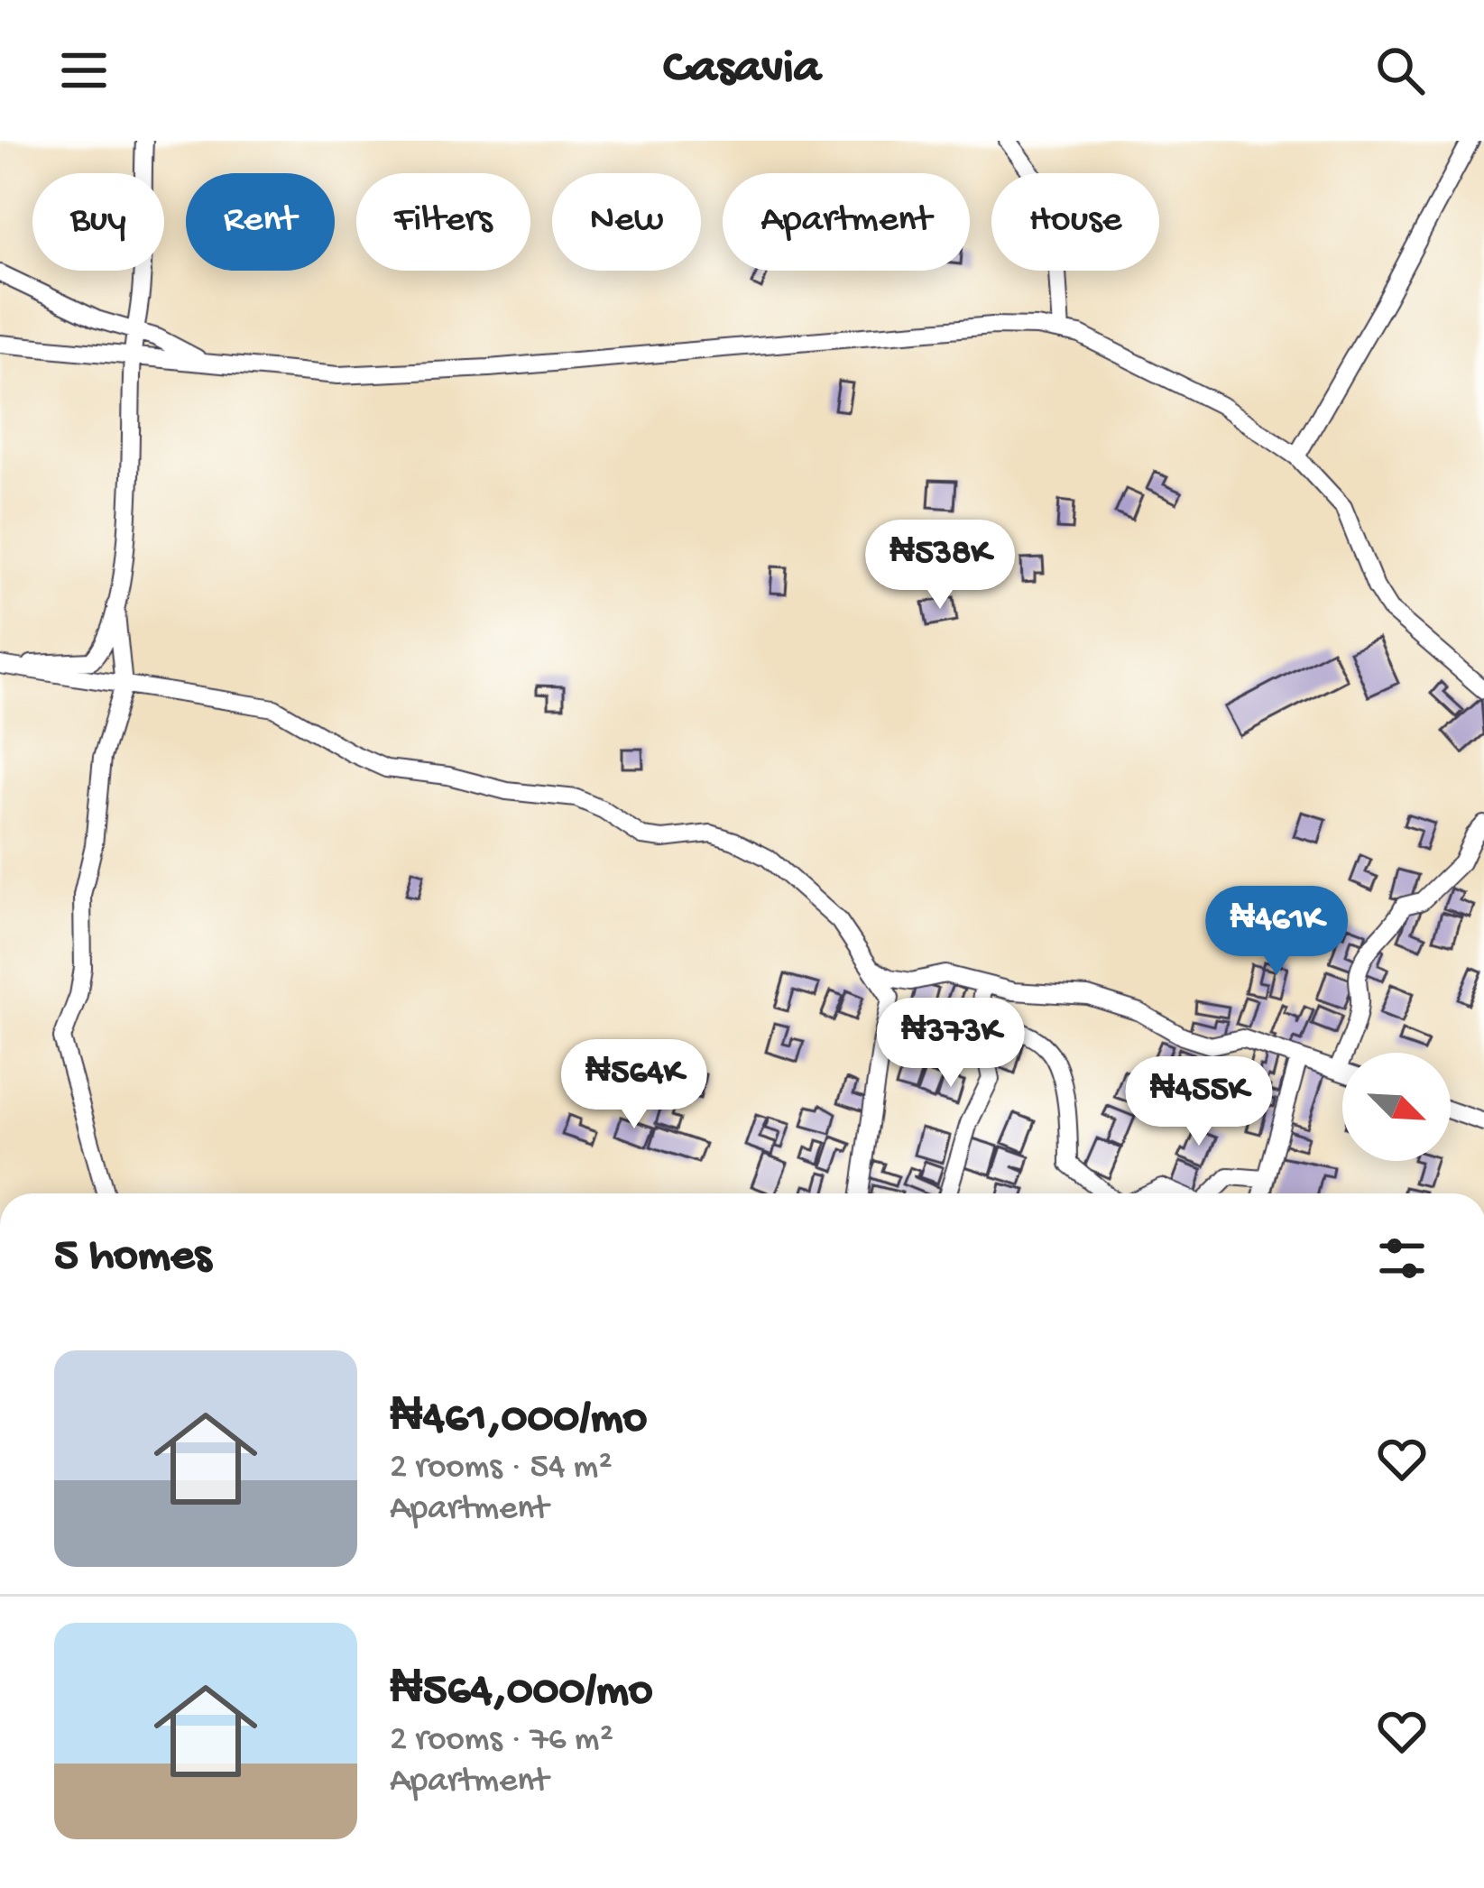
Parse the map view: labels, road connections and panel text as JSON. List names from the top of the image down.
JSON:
{
  "north": "bottom right",
  "page": {
    "header": "Casavia",
    "chip": [
      "Buy",
      "Rent",
      "Filters",
      "New",
      "Apartment",
      "House"
    ],
    "price": [
      "₦538K",
      "₦461K",
      "₦373K",
      "₦564K",
      "₦455K"
    ],
    "heading": "5 homes",
    "list": [
      {
        "name": "₦461,000/mo",
        "note": "2 rooms · 54 m² · Apartment"
      },
      {
        "name": "₦564,000/mo",
        "note": "2 rooms · 76 m² · Apartment"
      }
    ]
  }
}
